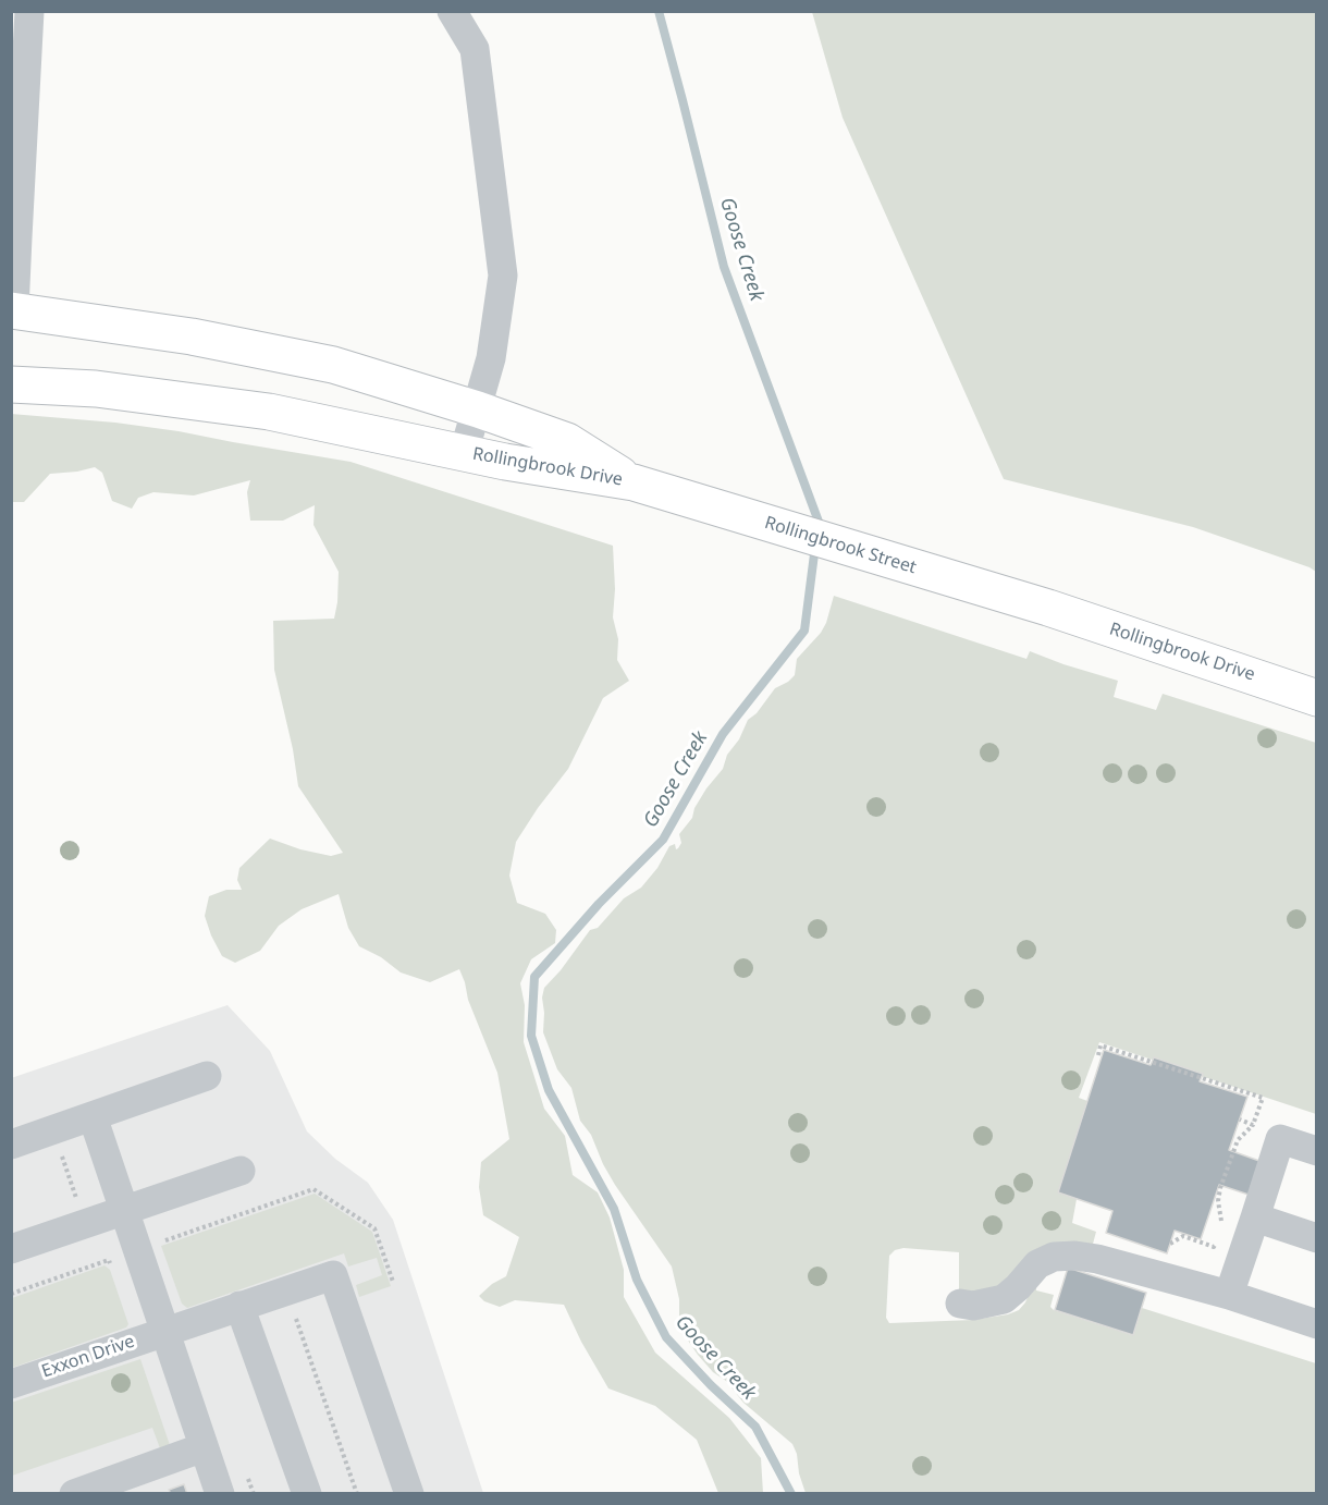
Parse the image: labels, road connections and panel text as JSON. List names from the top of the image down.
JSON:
{
  "streets": {
    "main road": ["Rollingbrook Drive", "Rollingbrook Street"],
    "street": ["Exxon Drive"]
  },
  "crossings": [
    ["Rollingbrook Drive", "Rollingbrook Street"]
  ],
  "water": ["Goose Creek"]
}
